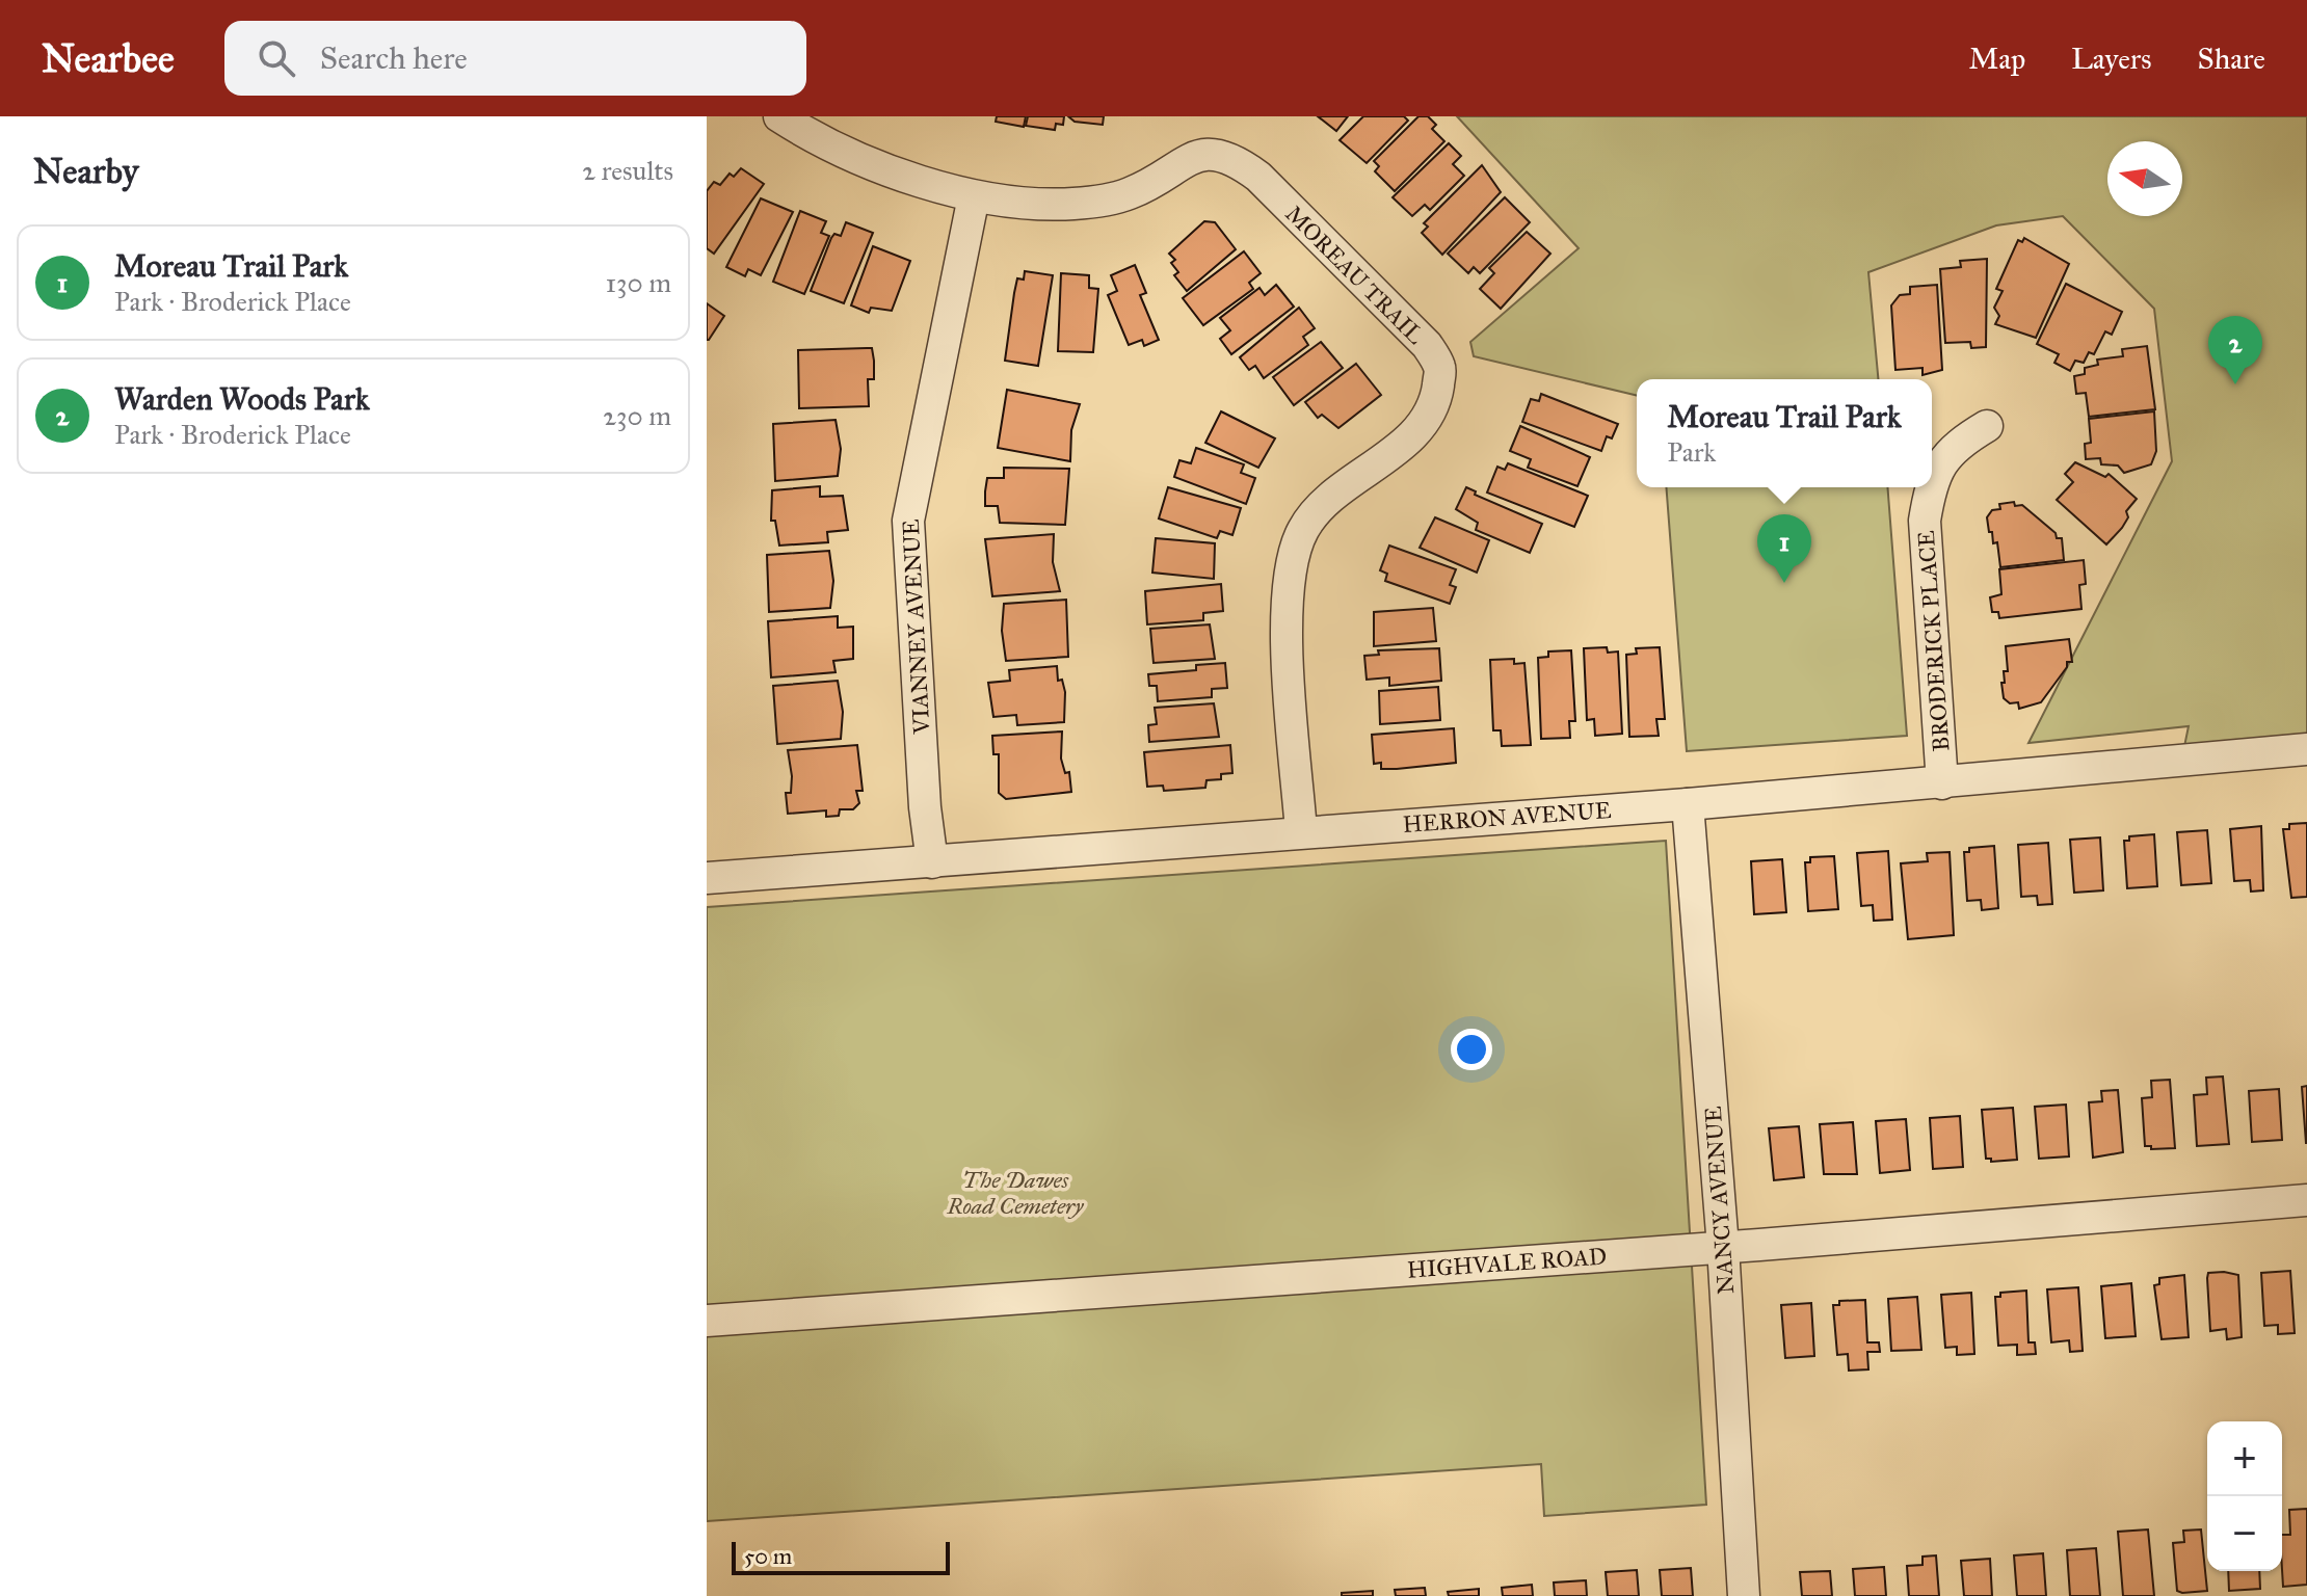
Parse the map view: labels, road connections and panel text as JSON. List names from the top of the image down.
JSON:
{
  "streets": {
    "street": [
      "MOREAU TRAIL",
      "VIANNEY AVENUE",
      "BRODERICK PLACE",
      "HERRON AVENUE",
      "NANCY AVENUE",
      "HIGHVALE ROAD"
    ]
  },
  "crossings": [
    ["MOREAU TRAIL", "VIANNEY AVENUE"],
    ["MOREAU TRAIL", "HERRON AVENUE"],
    ["VIANNEY AVENUE", "HERRON AVENUE"],
    ["BRODERICK PLACE", "HERRON AVENUE"],
    ["HERRON AVENUE", "NANCY AVENUE"],
    ["NANCY AVENUE", "HIGHVALE ROAD"]
  ],
  "parks": ["The Dawes Road Cemetery"],
  "scale_bar": "50 m",
  "north": "left",
  "page": {
    "header": "Nearbee",
    "search": "Search here",
    "nav": ["Map", "Layers", "Share"],
    "heading": ["Nearby", "2 results"],
    "list": [
      {
        "mark": "1",
        "name": "Moreau Trail Park",
        "note": "Park · Broderick Place",
        "value": "130 m"
      },
      {
        "mark": "2",
        "name": "Warden Woods Park",
        "note": "Park · Broderick Place",
        "value": "230 m"
      }
    ],
    "pins": ["2", "1"],
    "popup": ["Moreau Trail Park", "Park"],
    "map_buttons": ["+", "−"],
    "scale": "50 m"
  }
}
